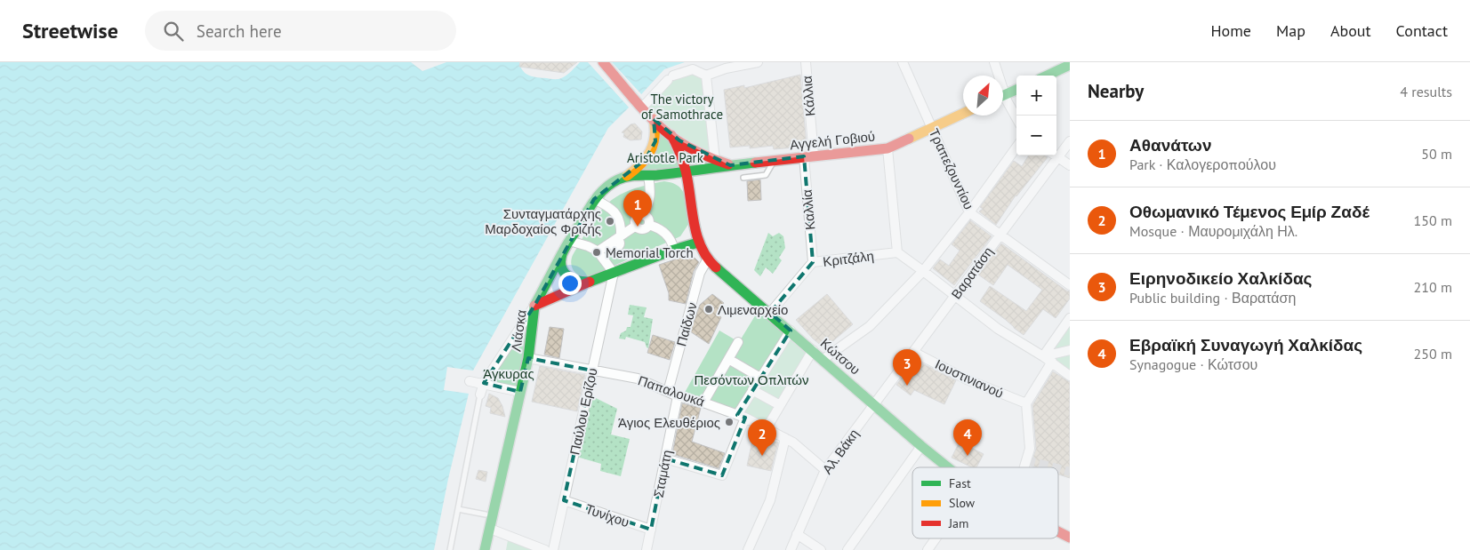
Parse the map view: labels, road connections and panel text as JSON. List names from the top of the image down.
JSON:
{
  "streets": {
    "main road": ["Αγγελή Γοβιού", "Λιάσκα", "Κώτσου"],
    "street": [
      "Κάλλια",
      "Τραπεζουντίου",
      "Καλλία",
      "Κριτζάλη",
      "Βαρατάση",
      "Παίδων",
      "Ιουστινιανού",
      "Παπαλουκά",
      "Παύλου Ερίζου",
      "Αλ. Βάκη",
      "Σταμάτη",
      "Τυνίχου"
    ]
  },
  "crossings": [
    ["Κάλλια", "Αγγελή Γοβιού"],
    ["Κάλλια", "Καλλία"],
    ["Αγγελή Γοβιού", "Τραπεζουντίου"],
    ["Αγγελή Γοβιού", "Καλλία"],
    ["Αγγελή Γοβιού", "Λιάσκα"],
    ["Αγγελή Γοβιού", "Κώτσου"],
    ["Τραπεζουντίου", "Βαρατάση"],
    ["Καλλία", "Κριτζάλη"],
    ["Κριτζάλη", "Κώτσου"],
    ["Βαρατάση", "Κώτσου"],
    ["Βαρατάση", "Ιουστινιανού"],
    ["Βαρατάση", "Αλ. Βάκη"],
    ["Παίδων", "Κώτσου"],
    ["Παίδων", "Παπαλουκά"],
    ["Λιάσκα", "Κώτσου"],
    ["Λιάσκα", "Παπαλουκά"],
    ["Κώτσου", "Αλ. Βάκη"],
    ["Παπαλουκά", "Παύλου Ερίζου"],
    ["Παπαλουκά", "Αλ. Βάκη"],
    ["Παπαλουκά", "Σταμάτη"],
    ["Παύλου Ερίζου", "Τυνίχου"],
    ["Σταμάτη", "Τυνίχου"]
  ],
  "parks": [
    "The victory of Samothrace",
    "Aristotle Park",
    "Άγκυρας",
    "Πεσόντων Οπλιτών"
  ],
  "places": [
    "Συνταγματάρχης Μαρδοχαίος Φριζής",
    "Memorial Torch",
    "Λιμεναρχείο",
    "Άγιος Ελευθέριος"
  ],
  "legend": ["Fast", "Slow", "Jam"],
  "north": "top right",
  "page": {
    "header": "Streetwise",
    "search": "Search here",
    "nav": [
      "Home",
      "Map",
      "About",
      "Contact"
    ],
    "heading": ["Nearby", "4 results"],
    "map_buttons": ["+", "−"],
    "list": [
      {
        "mark": "1",
        "name": "Αθανάτων",
        "note": "Park · Καλογεροπούλου",
        "value": "50 m"
      },
      {
        "mark": "2",
        "name": "Οθωμανικό Τέμενος Εμίρ Ζαδέ",
        "note": "Mosque · Μαυρομιχάλη Ηλ.",
        "value": "150 m"
      },
      {
        "mark": "3",
        "name": "Ειρηνοδικείο Χαλκίδας",
        "note": "Public building · Βαρατάση",
        "value": "210 m"
      },
      {
        "mark": "4",
        "name": "Εβραϊκή Συναγωγή Χαλκίδας",
        "note": "Synagogue · Κώτσου",
        "value": "250 m"
      }
    ],
    "pins": [
      "1",
      "3",
      "2",
      "4"
    ]
  }
}
